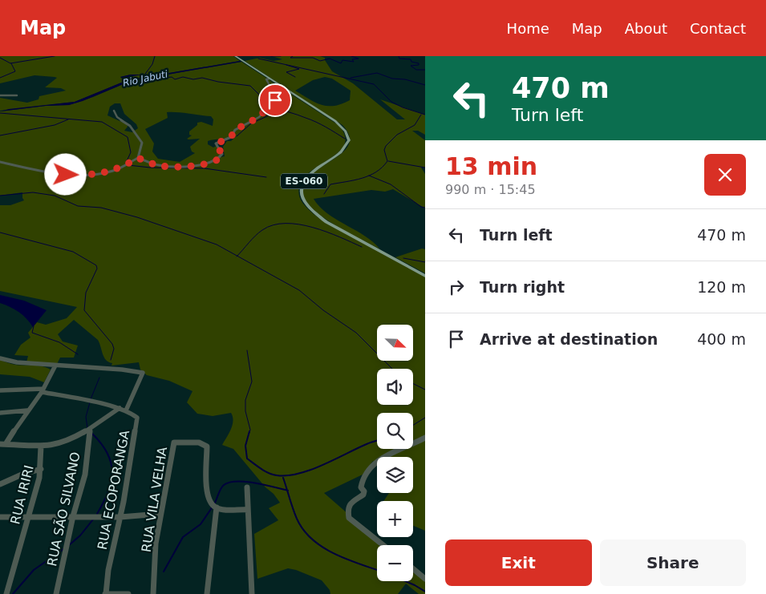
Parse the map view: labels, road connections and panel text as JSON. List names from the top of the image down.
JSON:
{
  "streets": {
    "main road": ["ES-060"],
    "street": [
      "RUA ECOPORANGA",
      "RUA IRIRI",
      "RUA VILA VELHA",
      "RUA SÃO SILVANO"
    ]
  },
  "water": ["Rio Jabuti"],
  "north": "bottom right",
  "page": {
    "header": "Map",
    "nav": [
      "Home",
      "Map",
      "About",
      "Contact"
    ],
    "turn": ["470 m", "Turn left"],
    "heading": ["13 min", "990 m · 15:45"],
    "list": [
      {
        "name": "Turn left",
        "value": "470 m"
      },
      {
        "name": "Turn right",
        "value": "120 m"
      },
      {
        "name": "Arrive at destination",
        "value": "400 m"
      }
    ],
    "map_buttons": ["+", "−"],
    "buttons": ["Exit", "Share"]
  }
}
